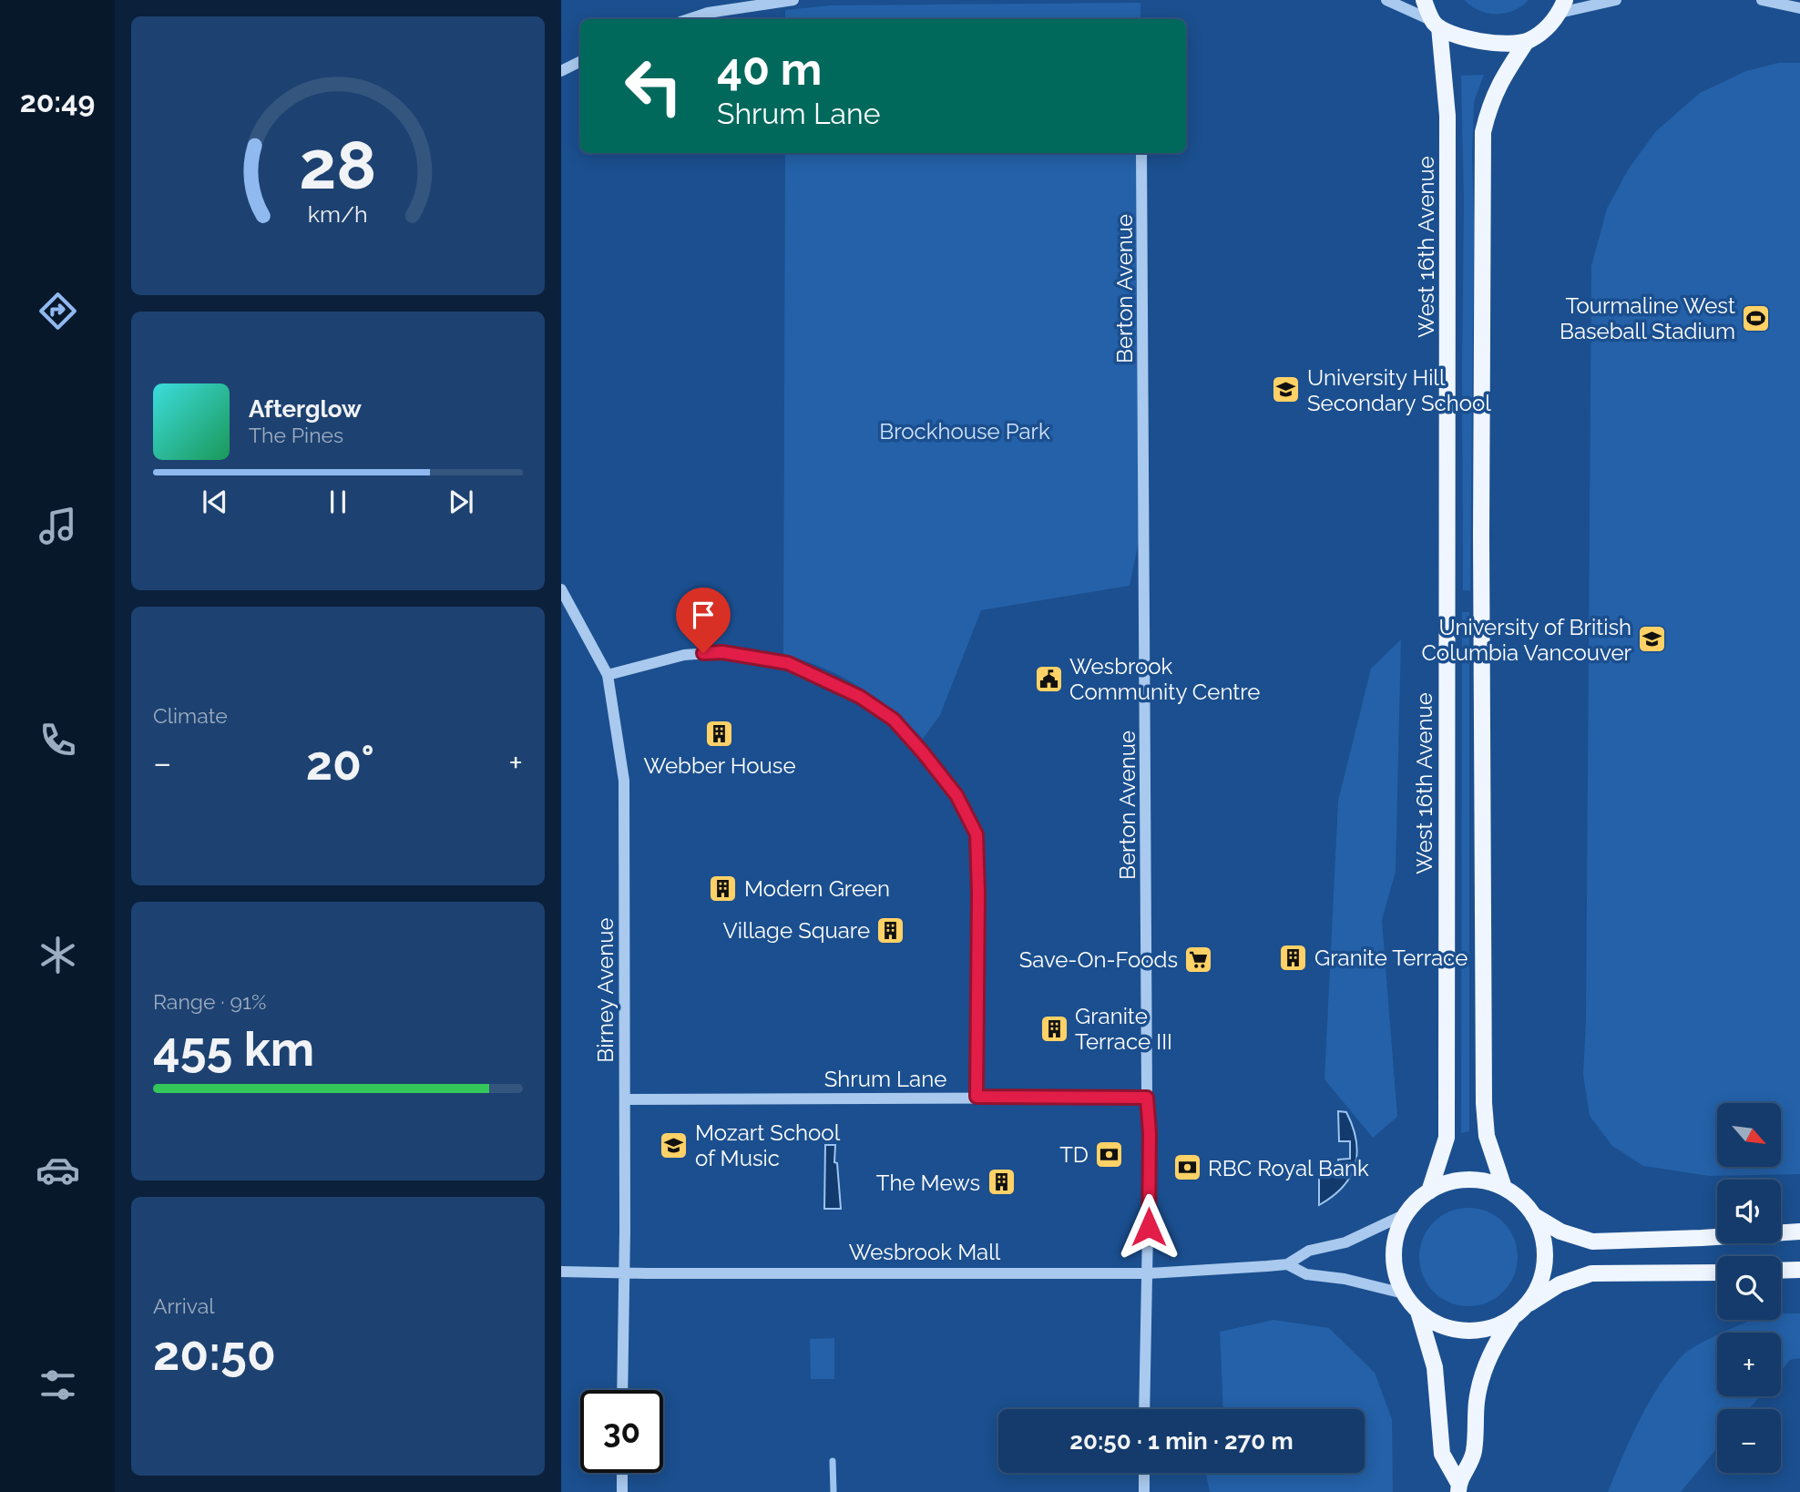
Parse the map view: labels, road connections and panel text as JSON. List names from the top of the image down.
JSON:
{
  "streets": {
    "main road": ["West 16th Avenue"],
    "street": [
      "Berton Avenue",
      "Birney Avenue",
      "Shrum Lane",
      "Wesbrook Mall"
    ]
  },
  "crossings": [
    ["West 16th Avenue", "Wesbrook Mall"],
    ["Berton Avenue", "Shrum Lane"],
    ["Berton Avenue", "Wesbrook Mall"],
    ["Birney Avenue", "Shrum Lane"],
    ["Birney Avenue", "Wesbrook Mall"]
  ],
  "parks": ["Brockhouse Park"],
  "places": {
    "sports": ["Tourmaline West Baseball Stadium"],
    "school or university": ["University Hill Secondary School", "University of British Columbia Vancouver", "Mozart School of Music"],
    "public building": ["Wesbrook Community Centre"],
    "building": [
      "Webber House",
      "Modern Green",
      "Village Square",
      "Granite Terrace",
      "Granite Terrace III",
      "The Mews"
    ],
    "supermarket": ["Save-On-Foods"],
    "bank": ["TD", "RBC Royal Bank"]
  },
  "north": "bottom right",
  "page": {
    "tabs": "20:49",
    "turn": ["40 m", "Shrum Lane"],
    "song": ["Afterglow", "The Pines"],
    "tile": [
      "Climate",
      ["Range · 91%", "455 km"],
      ["Arrival", "20:50"]
    ],
    "heat": ["−", "20°", "+"],
    "map_buttons": ["+", "−"],
    "limit": "30",
    "trip": "20:50 · 1 min · 270 m",
    "gauge": ["28", "km/h"]
  }
}
